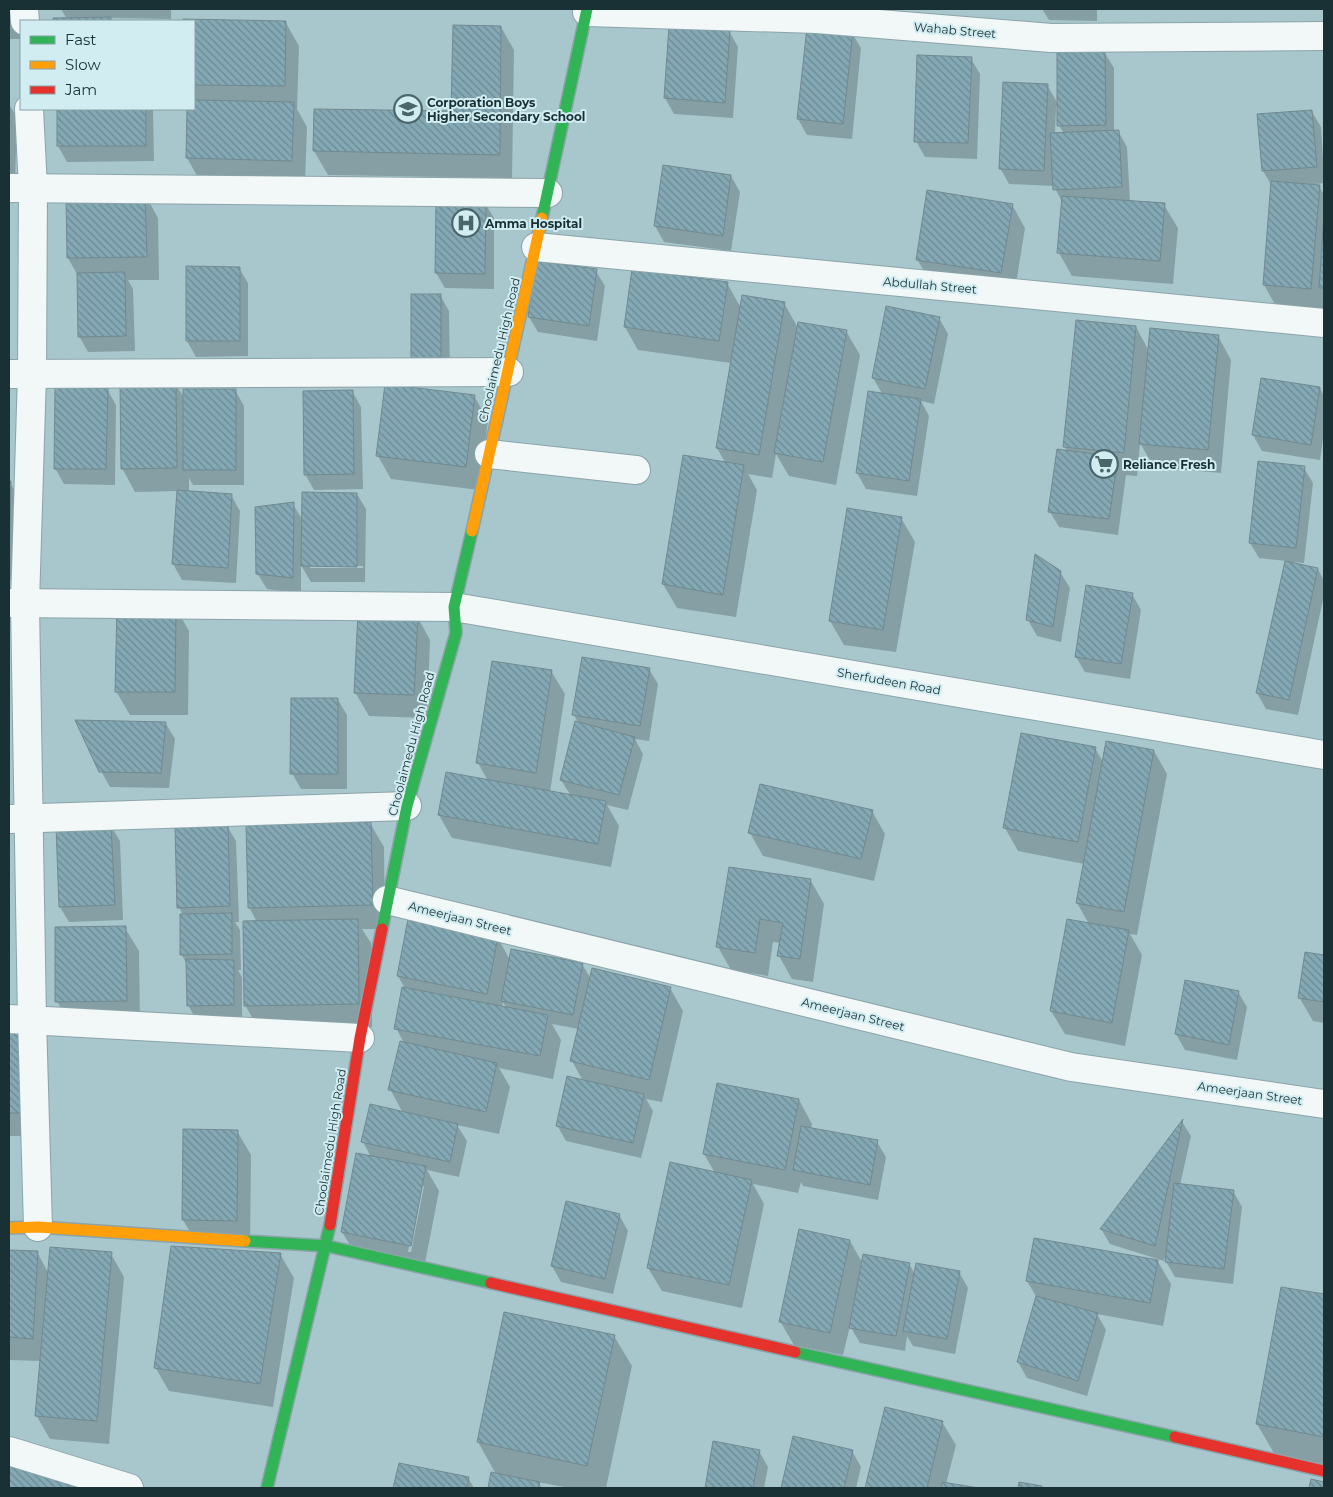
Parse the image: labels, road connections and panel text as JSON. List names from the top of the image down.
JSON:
{
  "streets": {
    "street": [
      "Wahab Street",
      "Abdullah Street",
      "Choolaimedu High Road",
      "Sherfudeen Road",
      "Ameerjaan Street"
    ]
  },
  "crossings": [
    ["Wahab Street", "Choolaimedu High Road"],
    ["Abdullah Street", "Choolaimedu High Road"],
    ["Choolaimedu High Road", "Sherfudeen Road"],
    ["Choolaimedu High Road", "Ameerjaan Street"]
  ],
  "places": {
    "school or university": ["Corporation Boys Higher Secondary School"],
    "hospital": ["Amma Hospital"],
    "supermarket": ["Reliance Fresh"]
  },
  "legend": ["Fast", "Slow", "Jam"]
}
